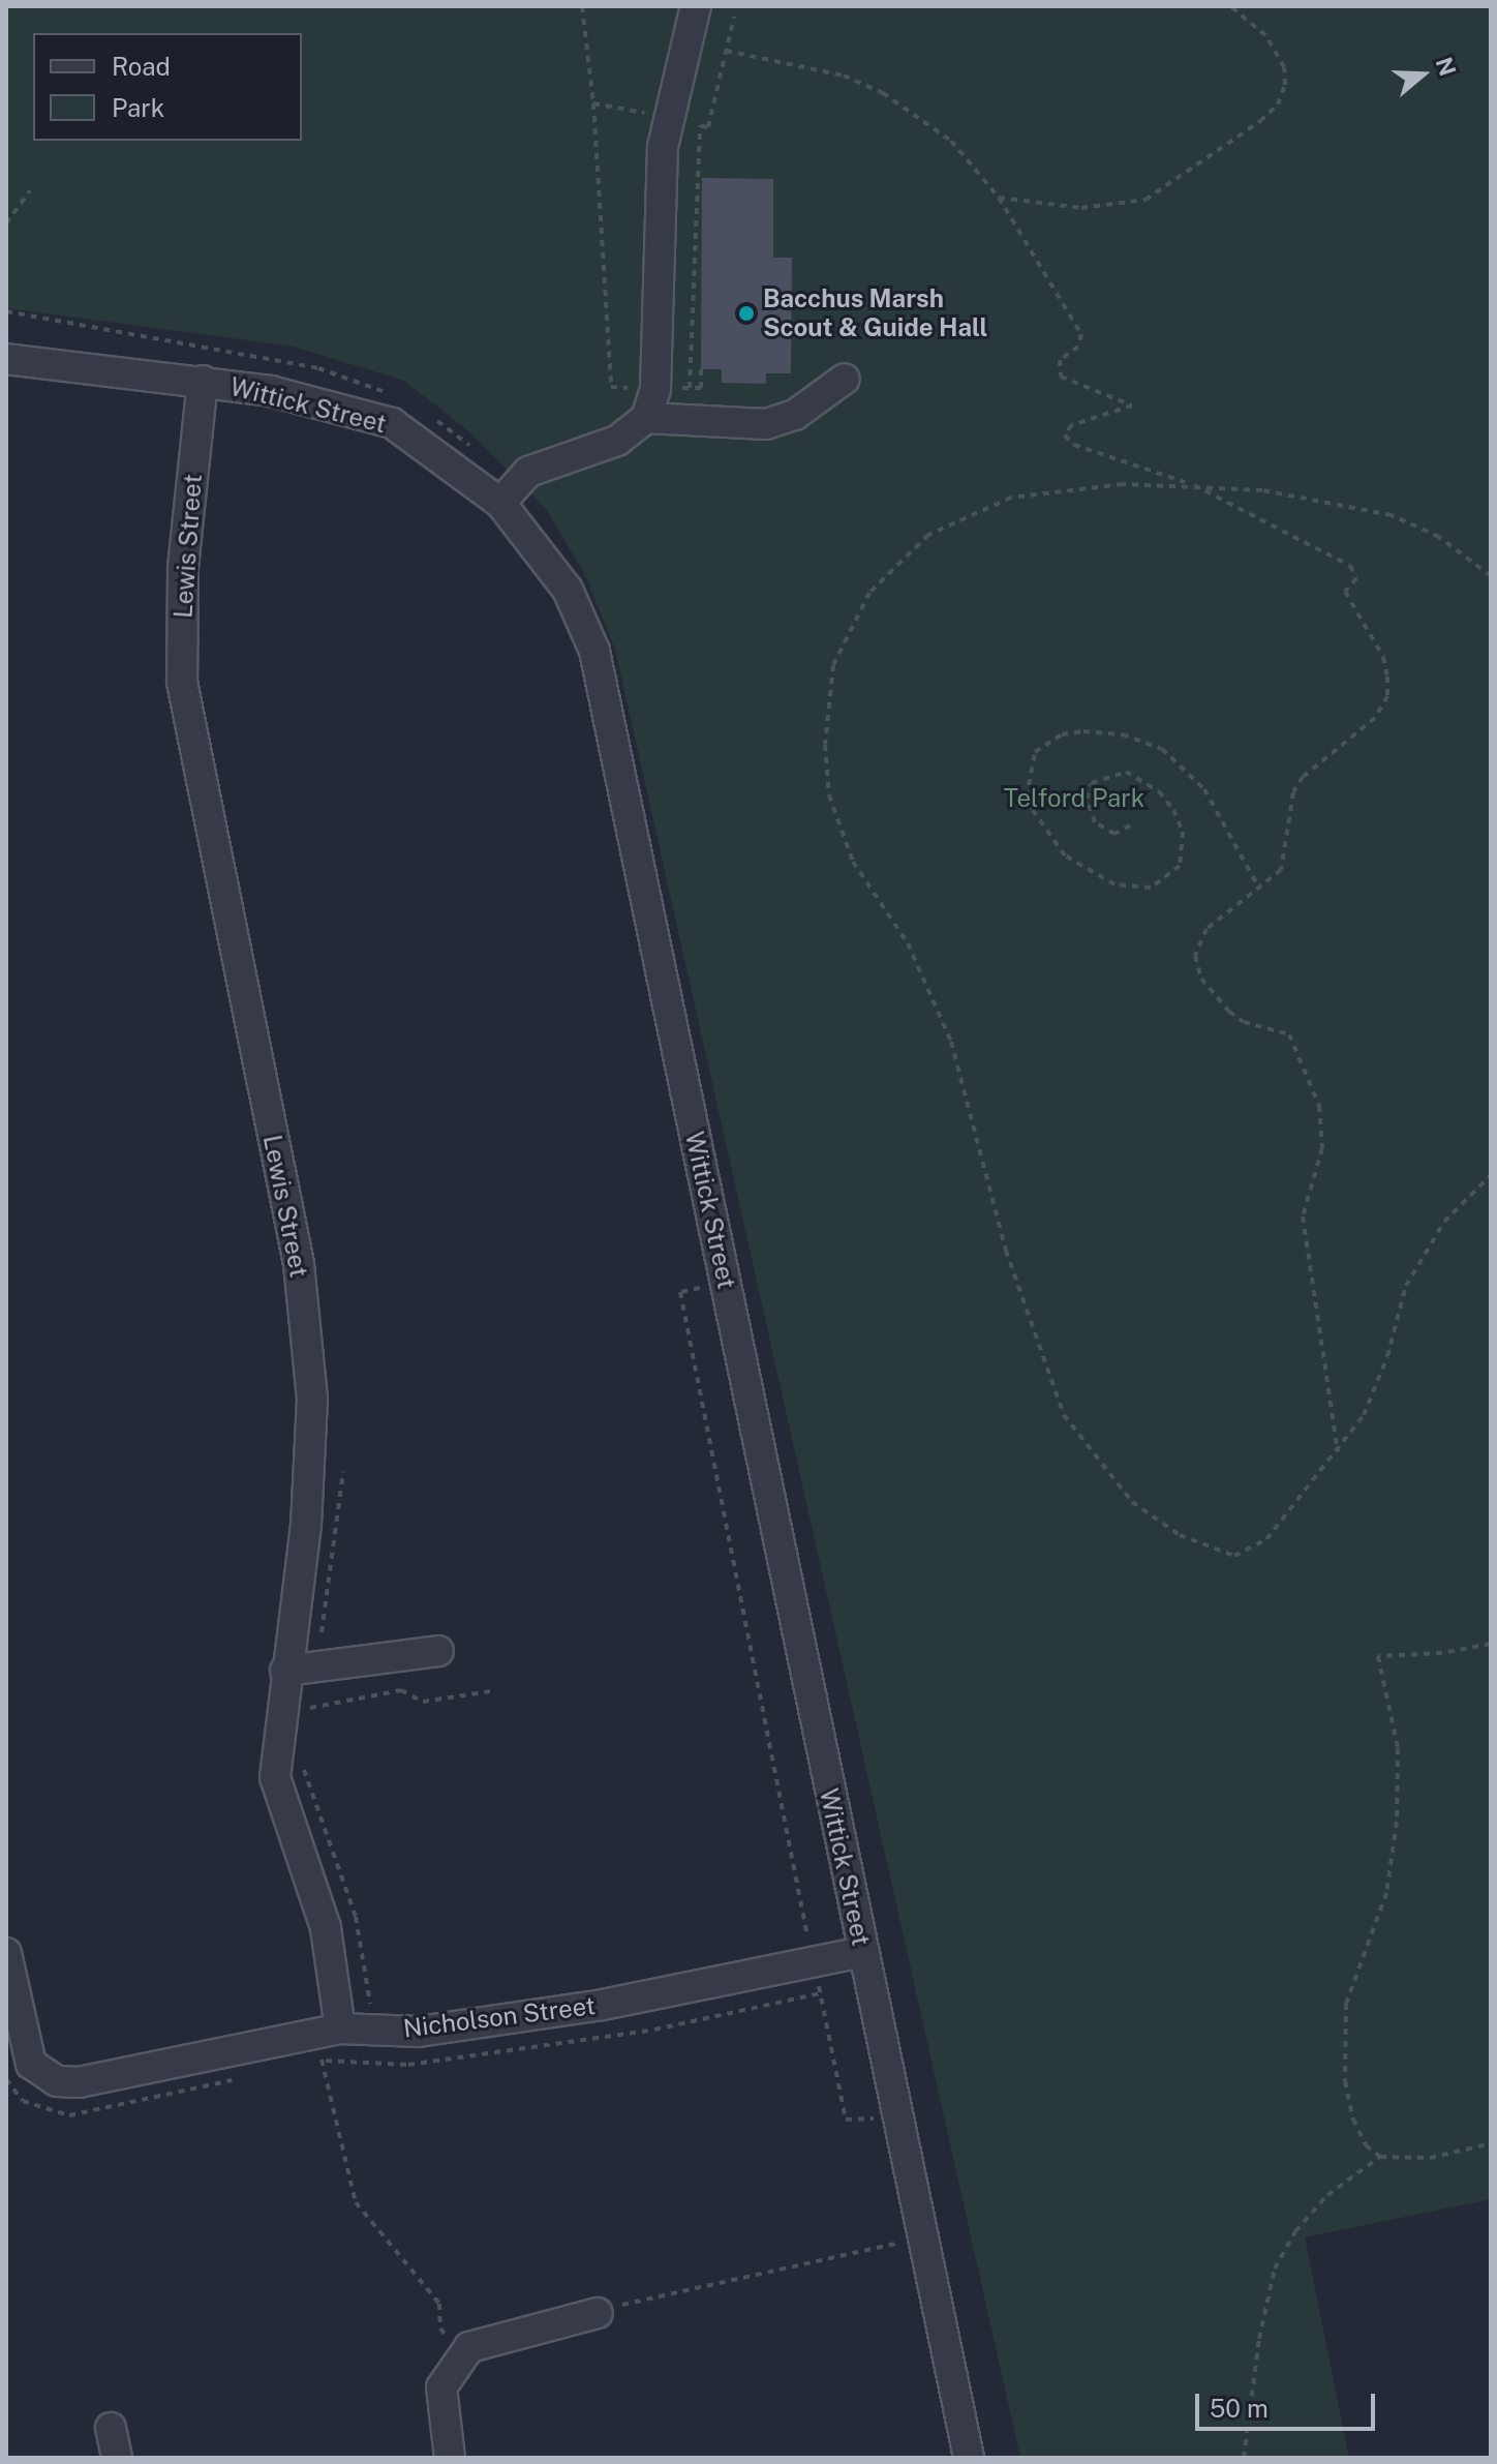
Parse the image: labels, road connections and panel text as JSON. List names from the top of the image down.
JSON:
{
  "streets": {
    "street": ["Wittick Street", "Lewis Street", "Nicholson Street"]
  },
  "crossings": [
    ["Wittick Street", "Lewis Street"],
    ["Wittick Street", "Nicholson Street"],
    ["Lewis Street", "Nicholson Street"]
  ],
  "parks": ["Telford Park"],
  "places": ["Bacchus Marsh Scout & Guide Hall"],
  "legend": ["Road", "Park"],
  "scale_bar": "50 m",
  "north": "right"
}
